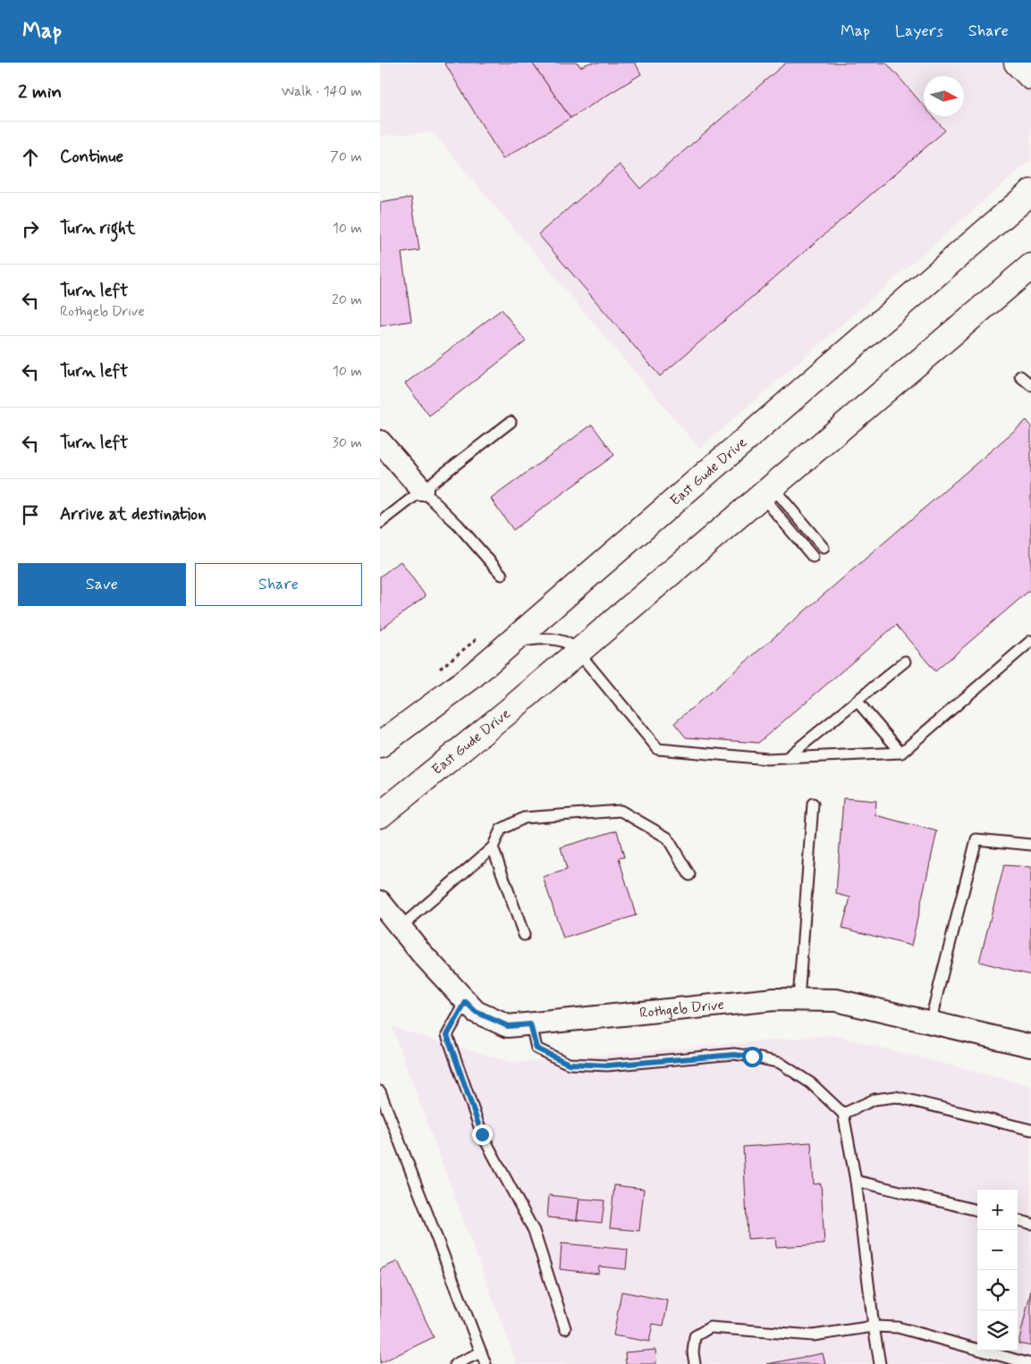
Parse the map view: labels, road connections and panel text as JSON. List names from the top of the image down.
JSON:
{
  "streets": {
    "main road": ["East Gude Drive"],
    "street": ["Rothgeb Drive"]
  },
  "north": "right",
  "page": {
    "header": "Map",
    "nav": ["Map", "Layers", "Share"],
    "heading": ["2 min", "Walk · 140 m"],
    "list": [
      ["Continue", "70 m"],
      ["Turn right", "10 m"],
      ["Turn left", "Rothgeb Drive", "20 m"],
      ["Turn left", "10 m"],
      ["Turn left", "30 m"],
      "Arrive at destination"
    ],
    "buttons": ["Save", "Share"],
    "map_buttons": ["+", "−"]
  }
}
